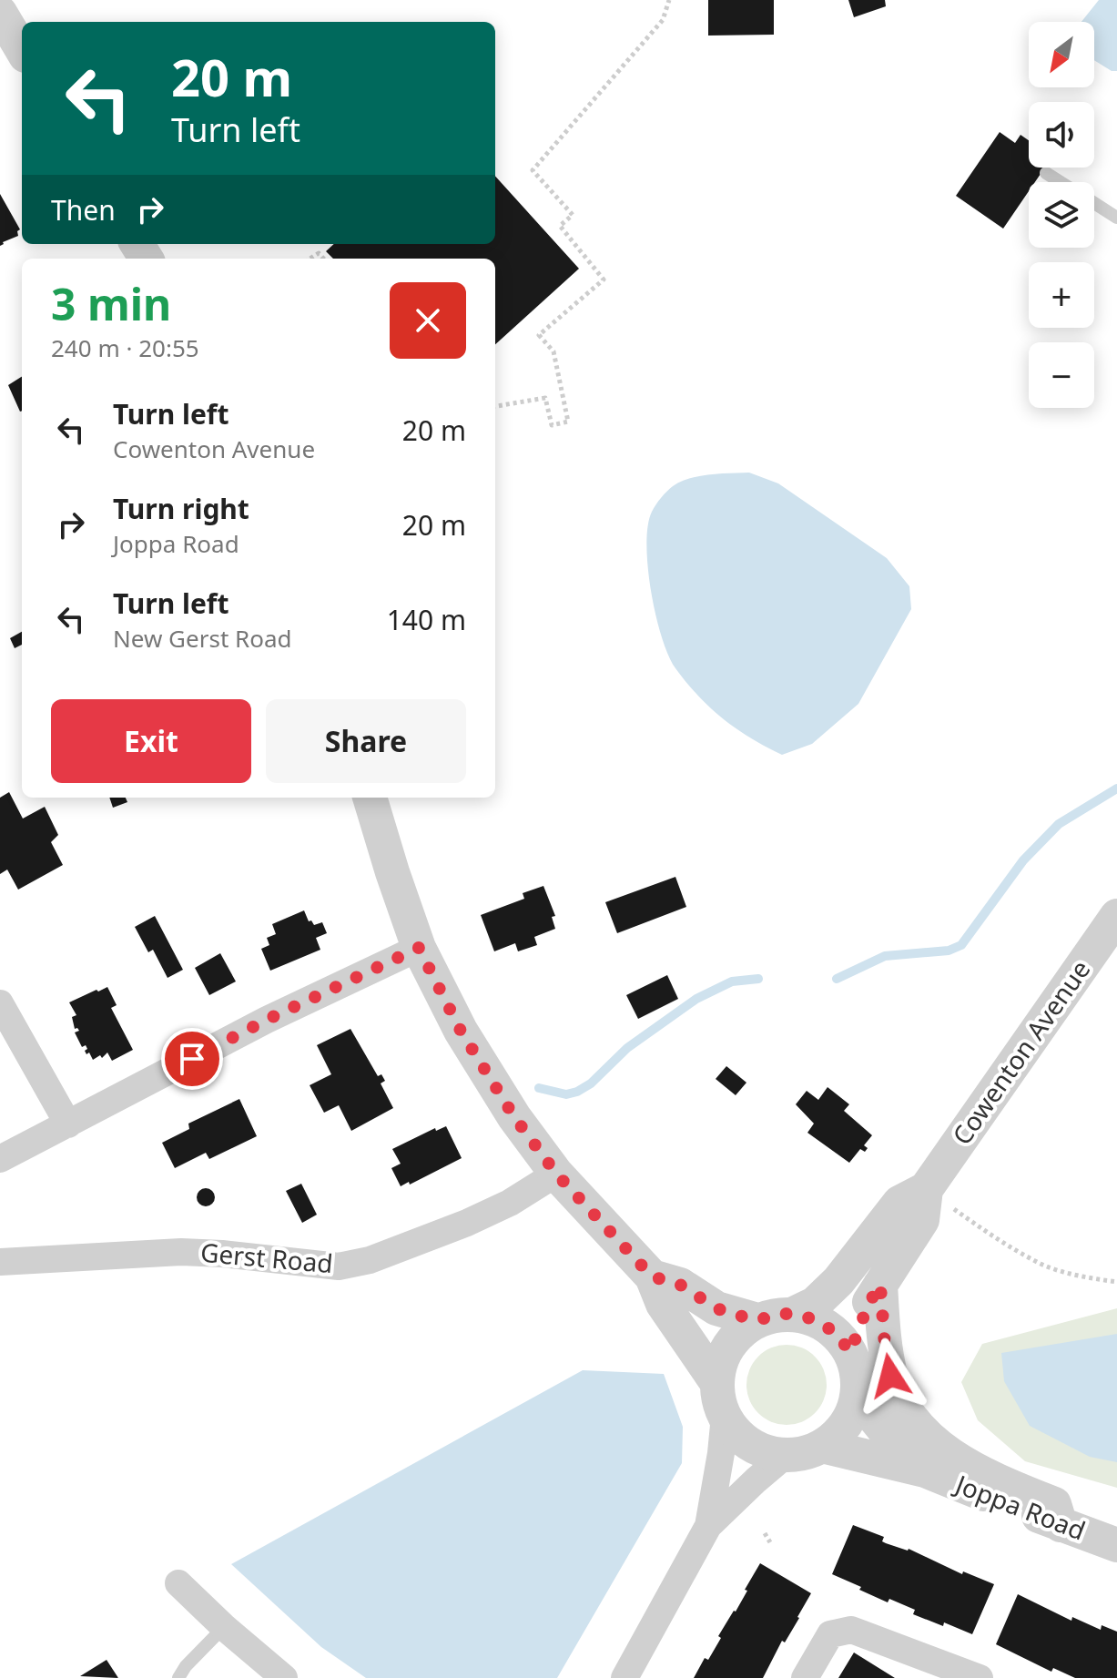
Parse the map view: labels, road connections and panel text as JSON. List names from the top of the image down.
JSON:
{
  "streets": {
    "street": ["Cowenton Avenue", "Gerst Road", "Joppa Road"]
  },
  "crossings": [
    ["Cowenton Avenue", "Joppa Road"],
    ["Gerst Road", "Joppa Road"]
  ],
  "north": "bottom left",
  "page": {
    "map_buttons": ["+", "−"],
    "turn": ["20 m", "Turn left"],
    "then": "Then",
    "heading": ["3 min", "240 m · 20:55"],
    "list": [
      {
        "name": "Turn left",
        "note": "Cowenton Avenue",
        "value": "20 m"
      },
      {
        "name": "Turn right",
        "note": "Joppa Road",
        "value": "20 m"
      },
      {
        "name": "Turn left",
        "note": "New Gerst Road",
        "value": "140 m"
      }
    ],
    "buttons": ["Exit", "Share"]
  }
}
